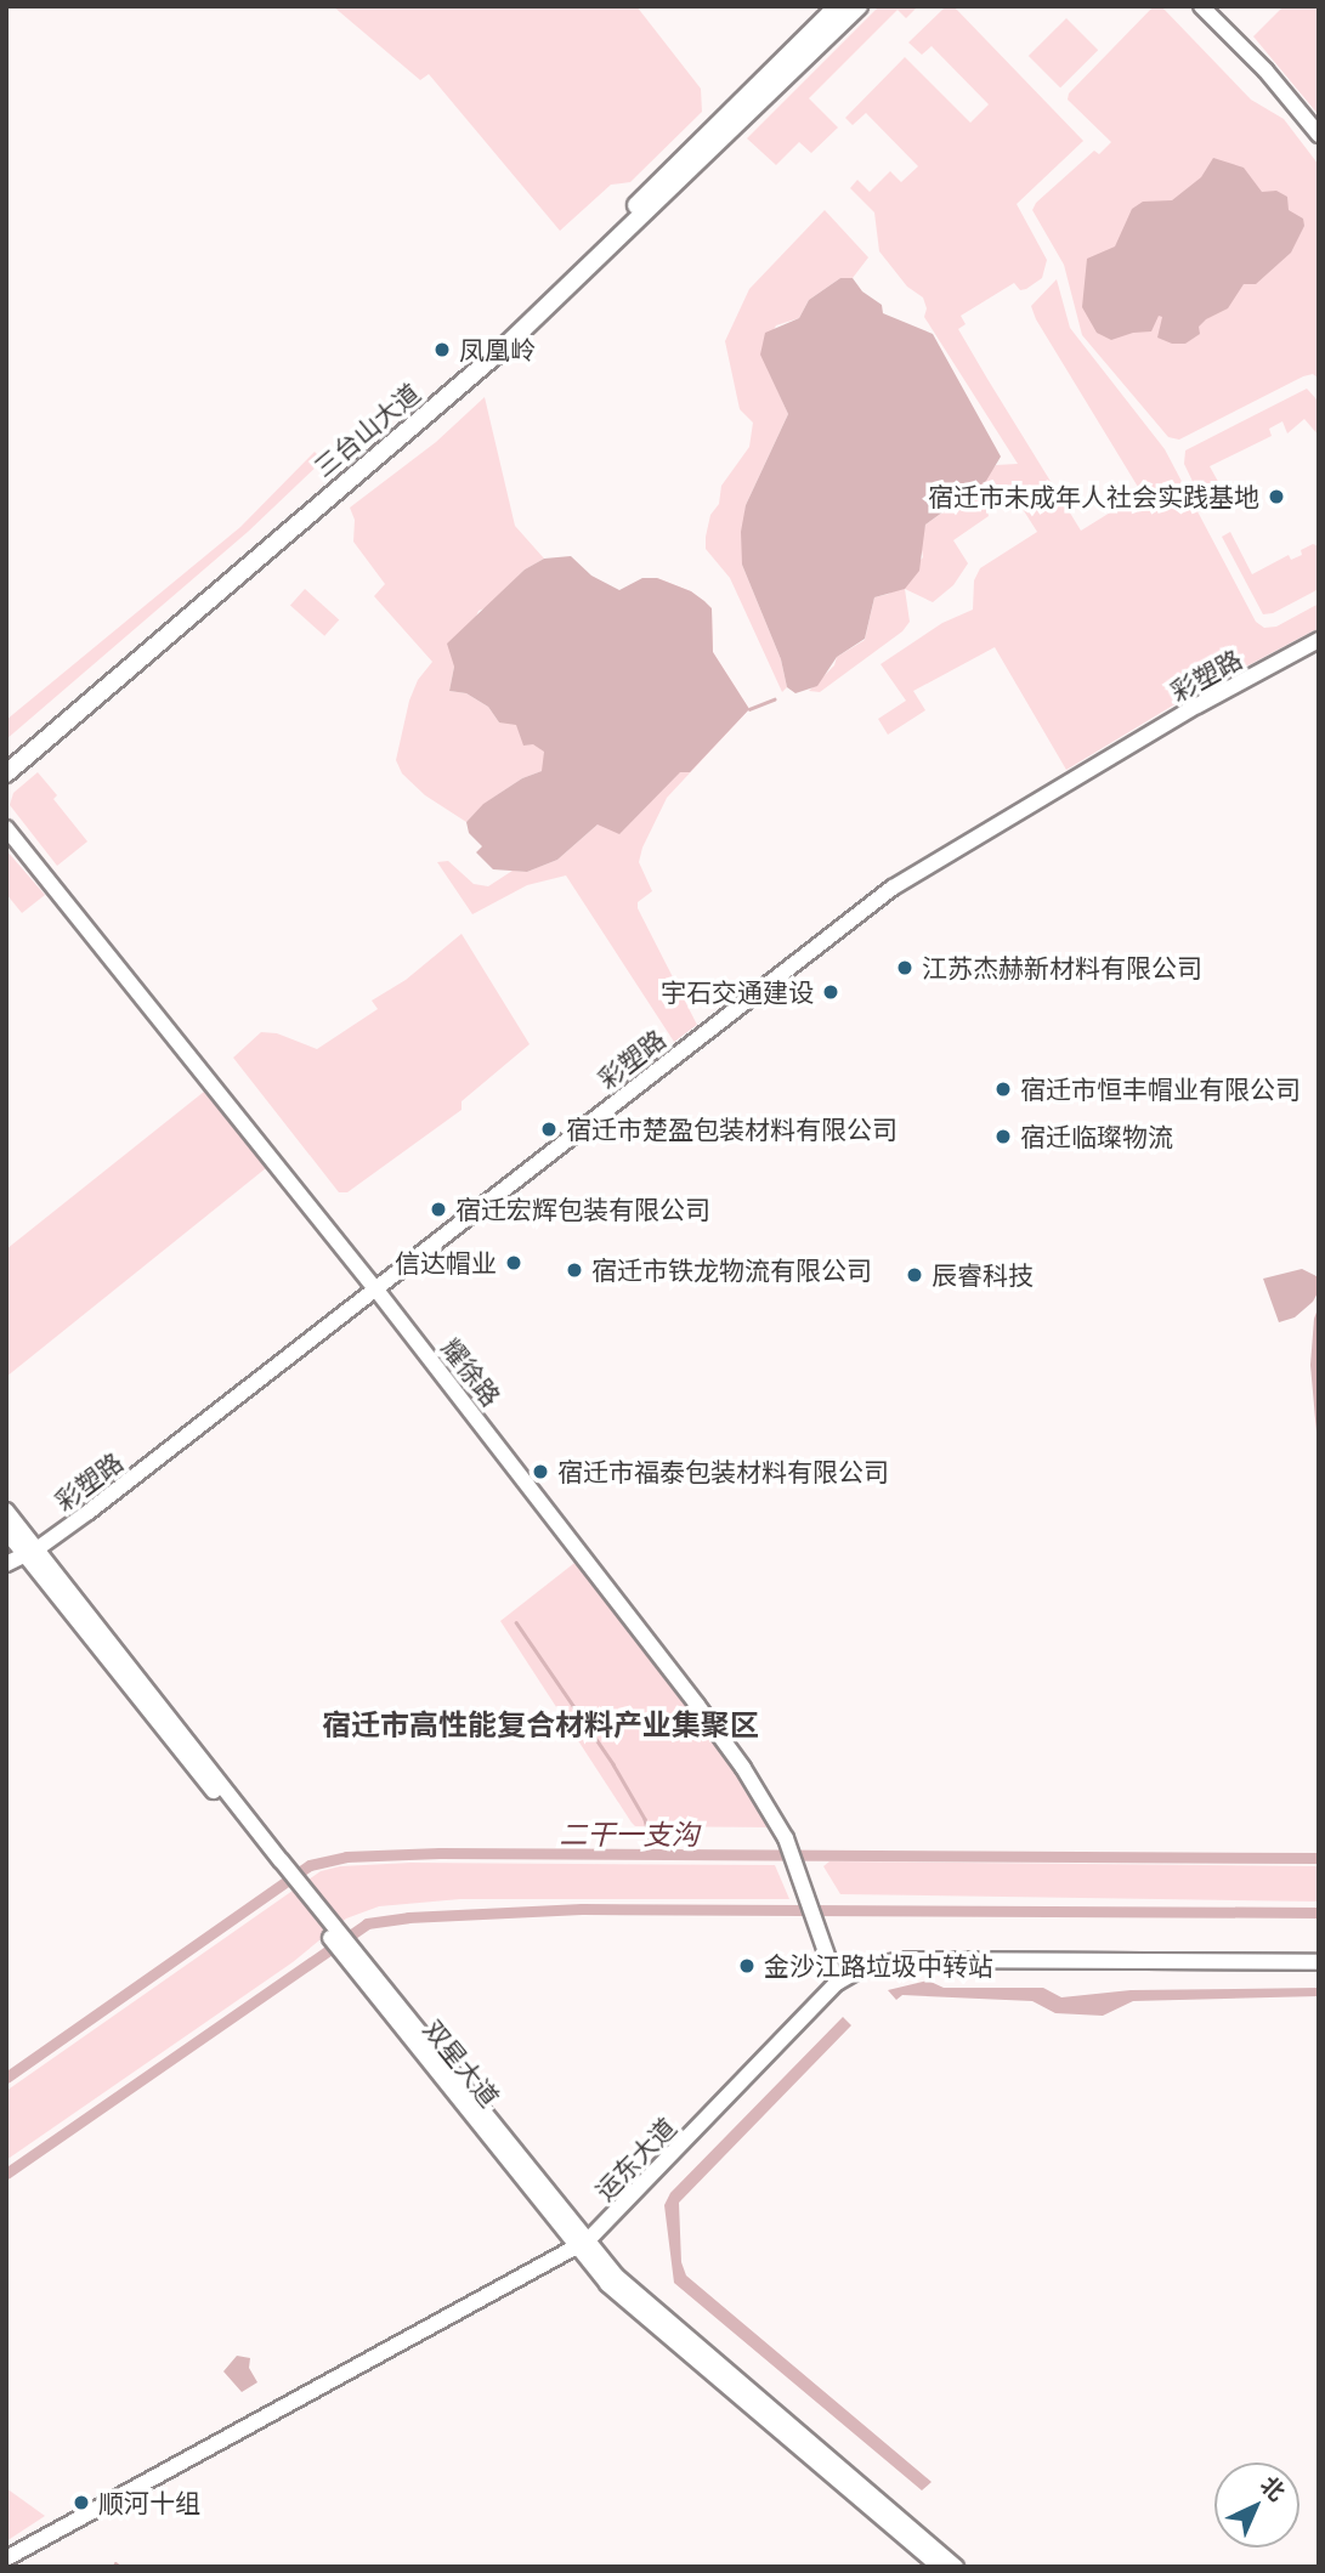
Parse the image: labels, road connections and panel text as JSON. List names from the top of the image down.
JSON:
{
  "streets": {
    "main road": ["三台山大道"],
    "street": [
      "彩塑路",
      "耀徐路",
      "双星大道",
      "运东大道"
    ]
  },
  "crossings": [
    ["彩塑路", "耀徐路"],
    ["彩塑路", "双星大道"],
    ["耀徐路", "运东大道"],
    ["双星大道", "运东大道"]
  ],
  "districts": ["宿迁市高性能复合材料产业集聚区"],
  "water": ["二干一支沟"],
  "places": [
    "凤凰岭",
    "宿迁市未成年人社会实践基地",
    "江苏杰赫新材料有限公司",
    "宇石交通建设",
    "宿迁市恒丰帽业有限公司",
    "宿迁市楚盈包装材料有限公司",
    "宿迁临璨物流",
    "宿迁宏辉包装有限公司",
    "信达帽业",
    "宿迁市铁龙物流有限公司",
    "辰睿科技",
    "宿迁市福泰包装材料有限公司",
    "金沙江路垃圾中转站",
    "顺河十组"
  ],
  "north": "top right"
}
